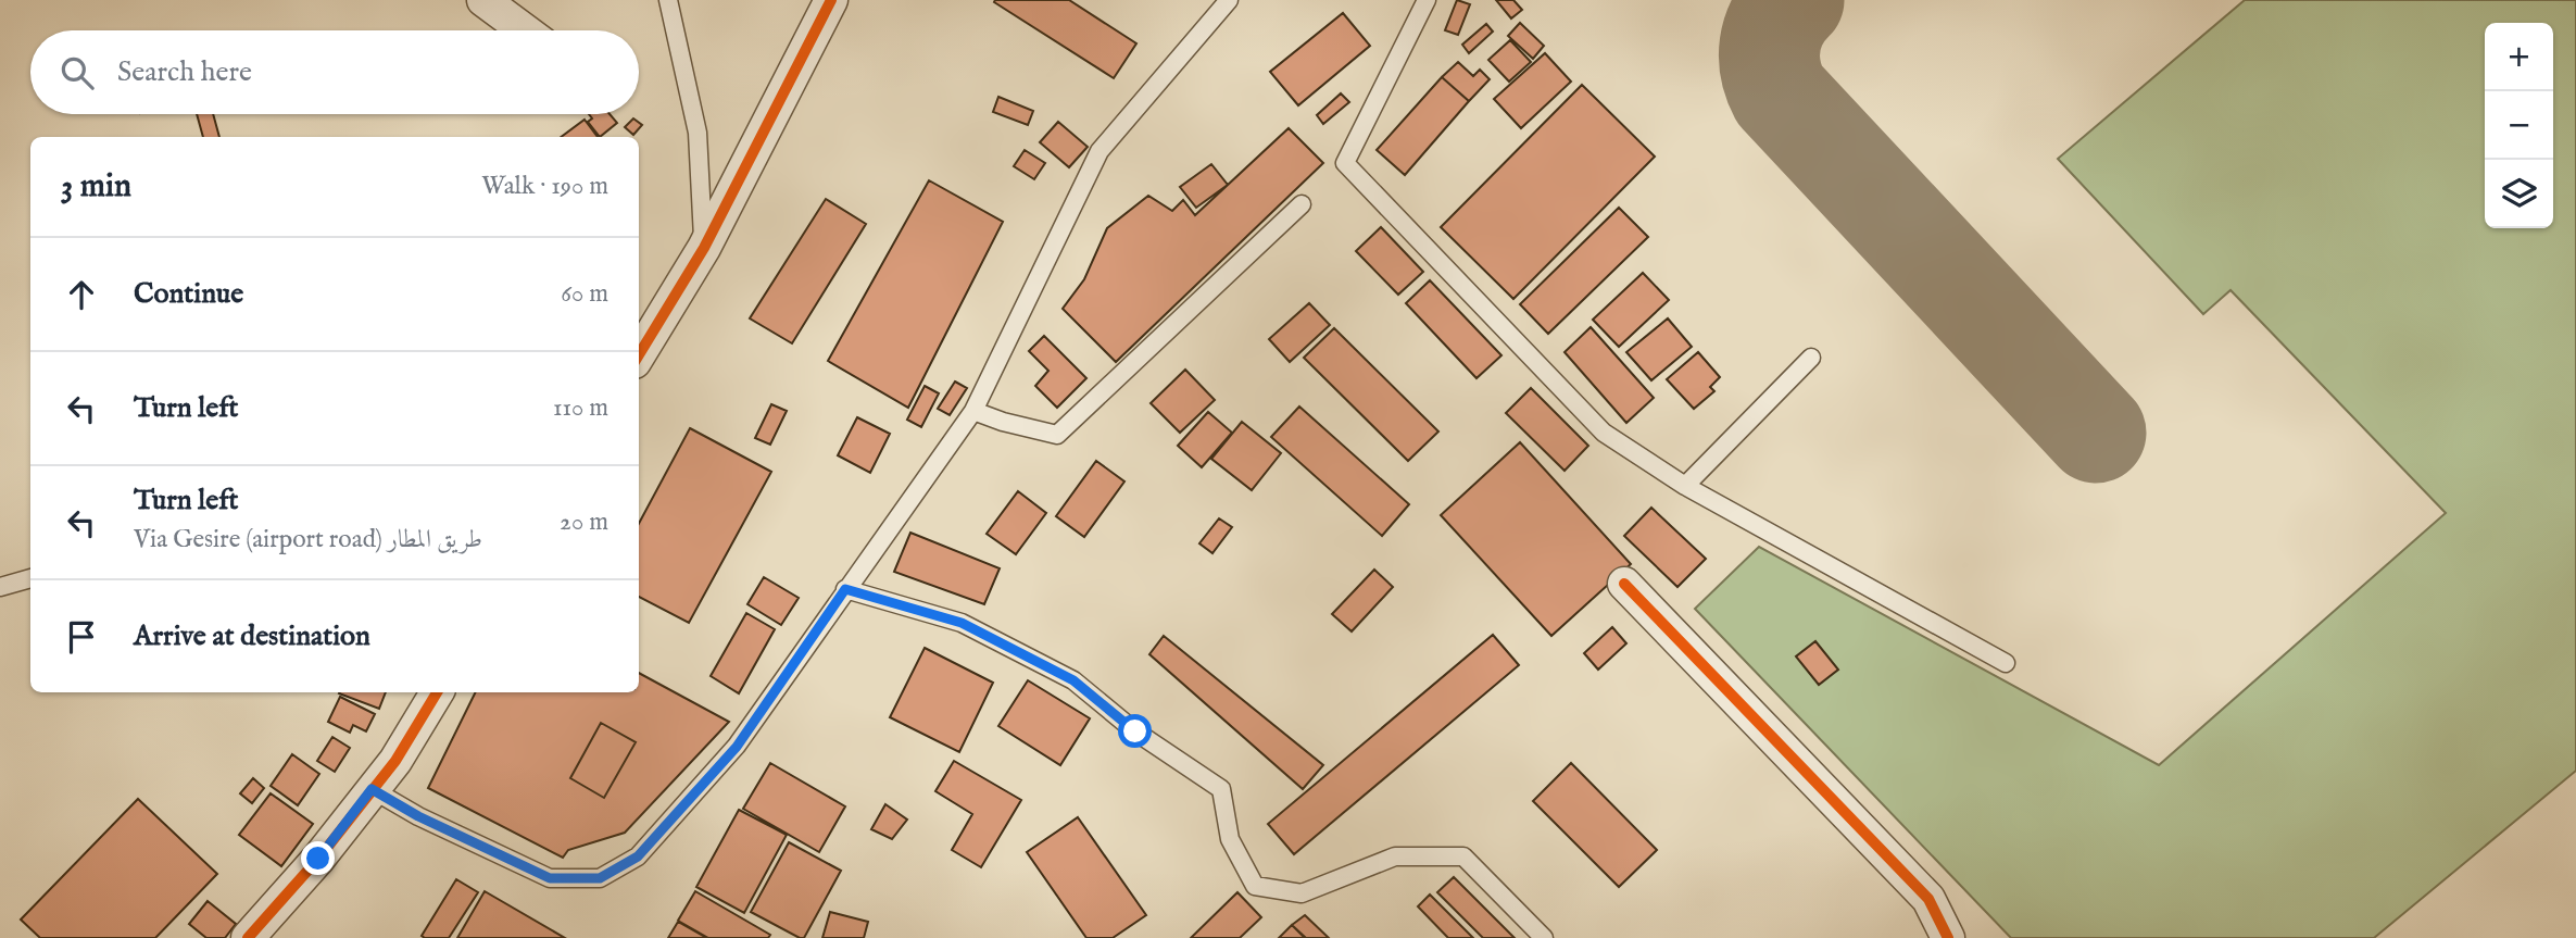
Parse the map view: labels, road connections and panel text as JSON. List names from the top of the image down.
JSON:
{
  "page": {
    "map_buttons": ["+", "−"],
    "search": "Search here",
    "heading": ["3 min", "Walk · 190 m"],
    "list": [
      ["Continue", "60 m"],
      ["Turn left", "110 m"],
      ["Turn left", "Via Gesire (airport road) طريق المطار", "20 m"],
      "Arrive at destination"
    ]
  }
}
